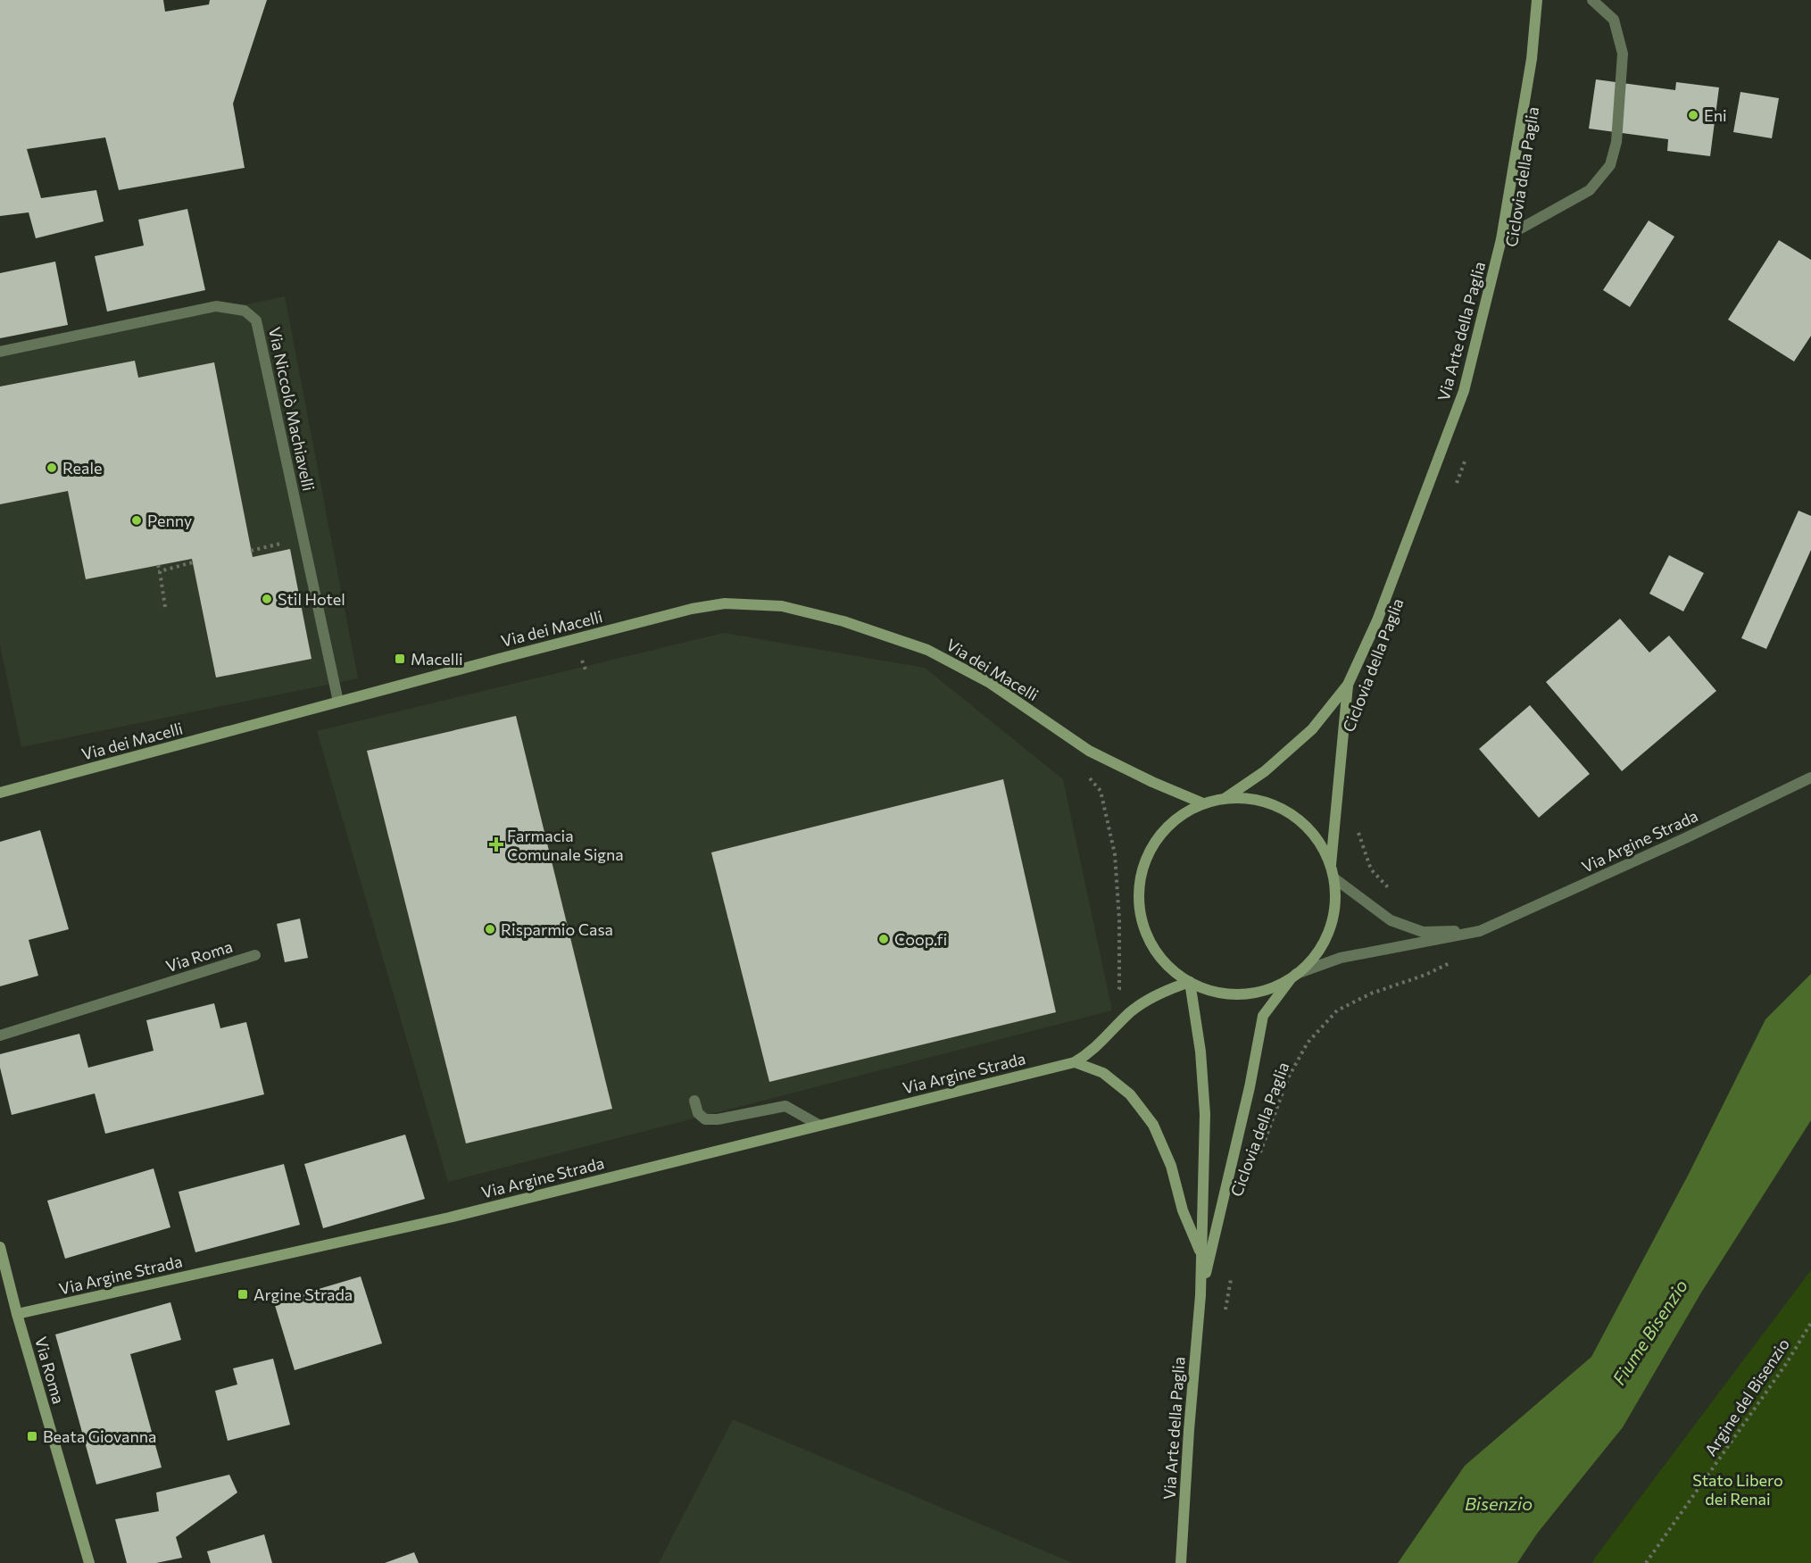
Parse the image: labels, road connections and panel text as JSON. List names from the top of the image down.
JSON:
{
  "streets": {
    "main road": [
      "Via Arte della Paglia",
      "Via dei Macelli",
      "Via Argine Strada",
      "Via Roma"
    ],
    "street": ["Via Niccolò Machiavelli"],
    "path": ["Ciclovia della Paglia", "Argine del Bisenzio"]
  },
  "crossings": [
    ["Via Niccolò Machiavelli", "Via dei Macelli"],
    ["Via Argine Strada", "Via Roma"]
  ],
  "water": ["Fiume Bisenzio", "Bisenzio"],
  "parks": ["Stato Libero dei Renai"],
  "places": {
    "other": [
      "Eni",
      "Reale",
      "Penny",
      "Stil Hotel",
      "Risparmio Casa",
      "Coop.fi"
    ],
    "transit": ["Macelli", "Argine Strada", "Beata Giovanna"],
    "health": ["Farmacia Comunale Signa"]
  }
}
